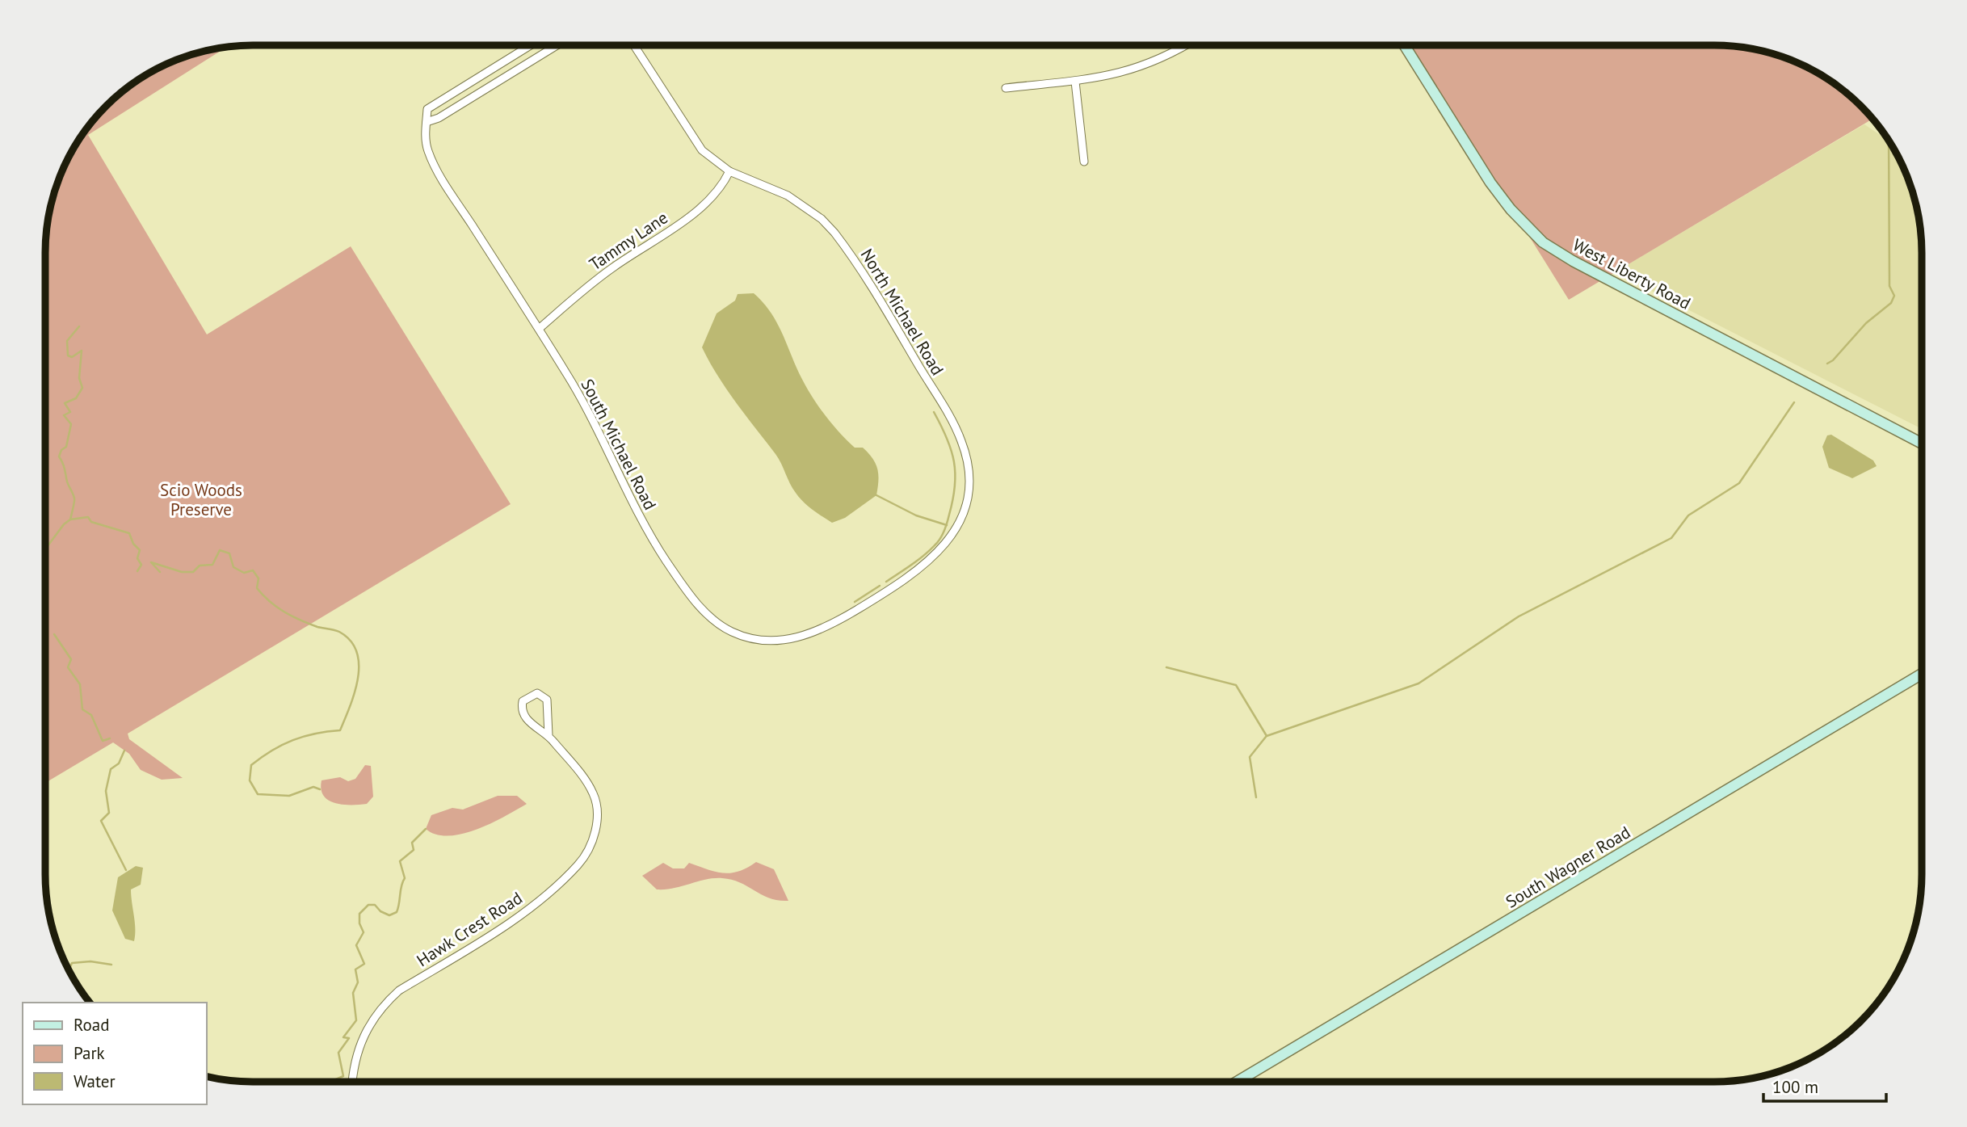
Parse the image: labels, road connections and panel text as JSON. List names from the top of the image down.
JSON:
{
  "streets": {
    "main road": ["West Liberty Road", "South Wagner Road"],
    "street": [
      "Tammy Lane",
      "North Michael Road",
      "South Michael Road",
      "Hawk Crest Road"
    ]
  },
  "crossings": [
    ["Tammy Lane", "North Michael Road"],
    ["Tammy Lane", "South Michael Road"],
    ["North Michael Road", "South Michael Road"]
  ],
  "parks": ["Scio Woods Preserve"],
  "legend": ["Road", "Park", "Water"],
  "scale_bar": "100 m"
}
